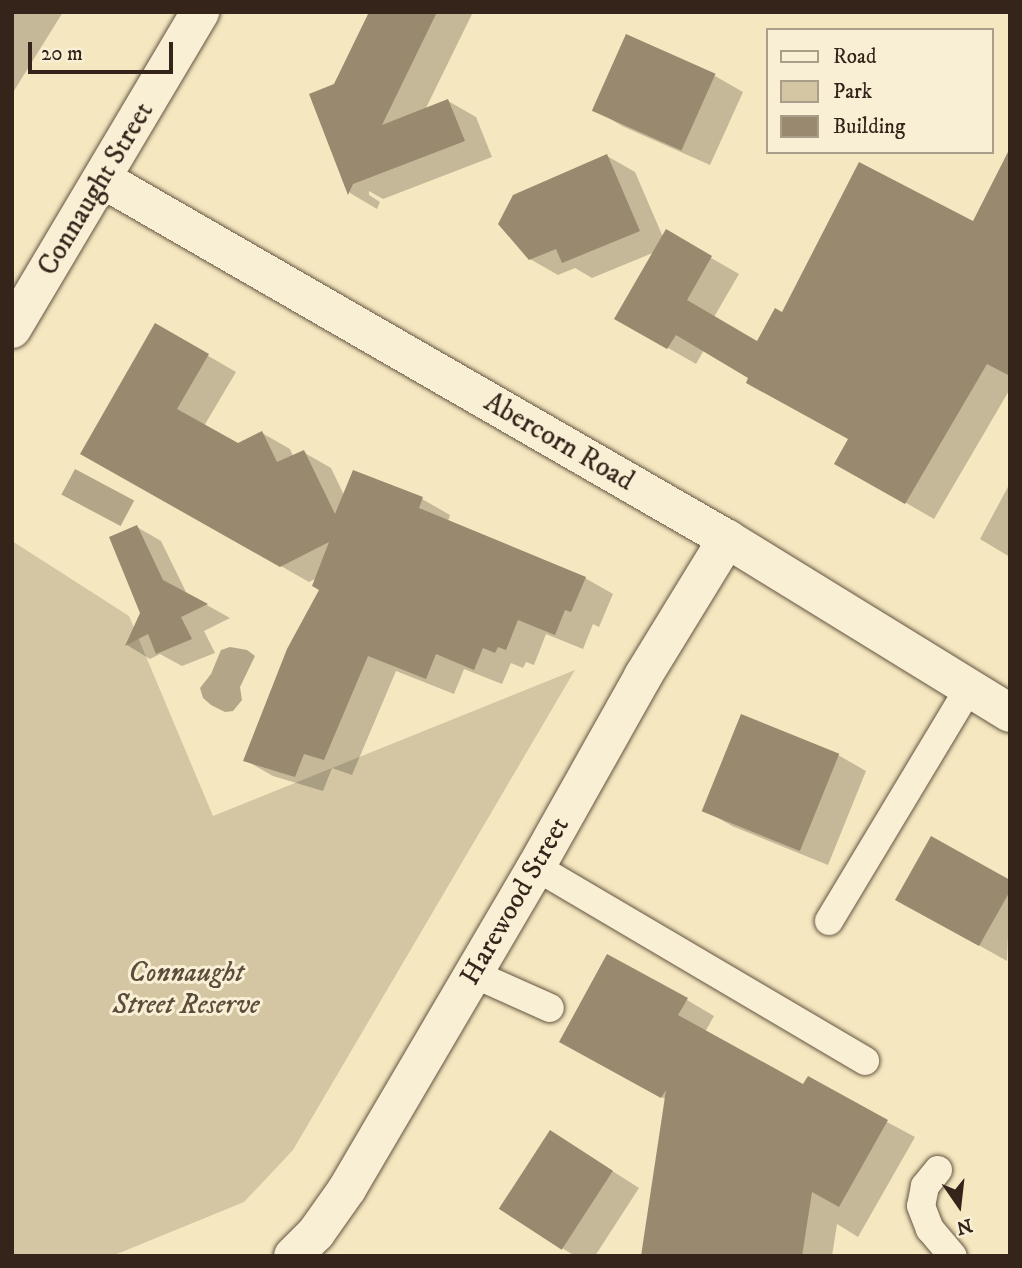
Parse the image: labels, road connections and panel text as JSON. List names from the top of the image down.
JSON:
{
  "streets": {
    "street": ["Connaught Street", "Abercorn Road", "Harewood Street"]
  },
  "crossings": [
    ["Connaught Street", "Abercorn Road"],
    ["Abercorn Road", "Harewood Street"]
  ],
  "parks": ["Connaught Street Reserve"],
  "legend": ["Road", "Park", "Building"],
  "scale_bar": "20 m",
  "north": "bottom"
}
